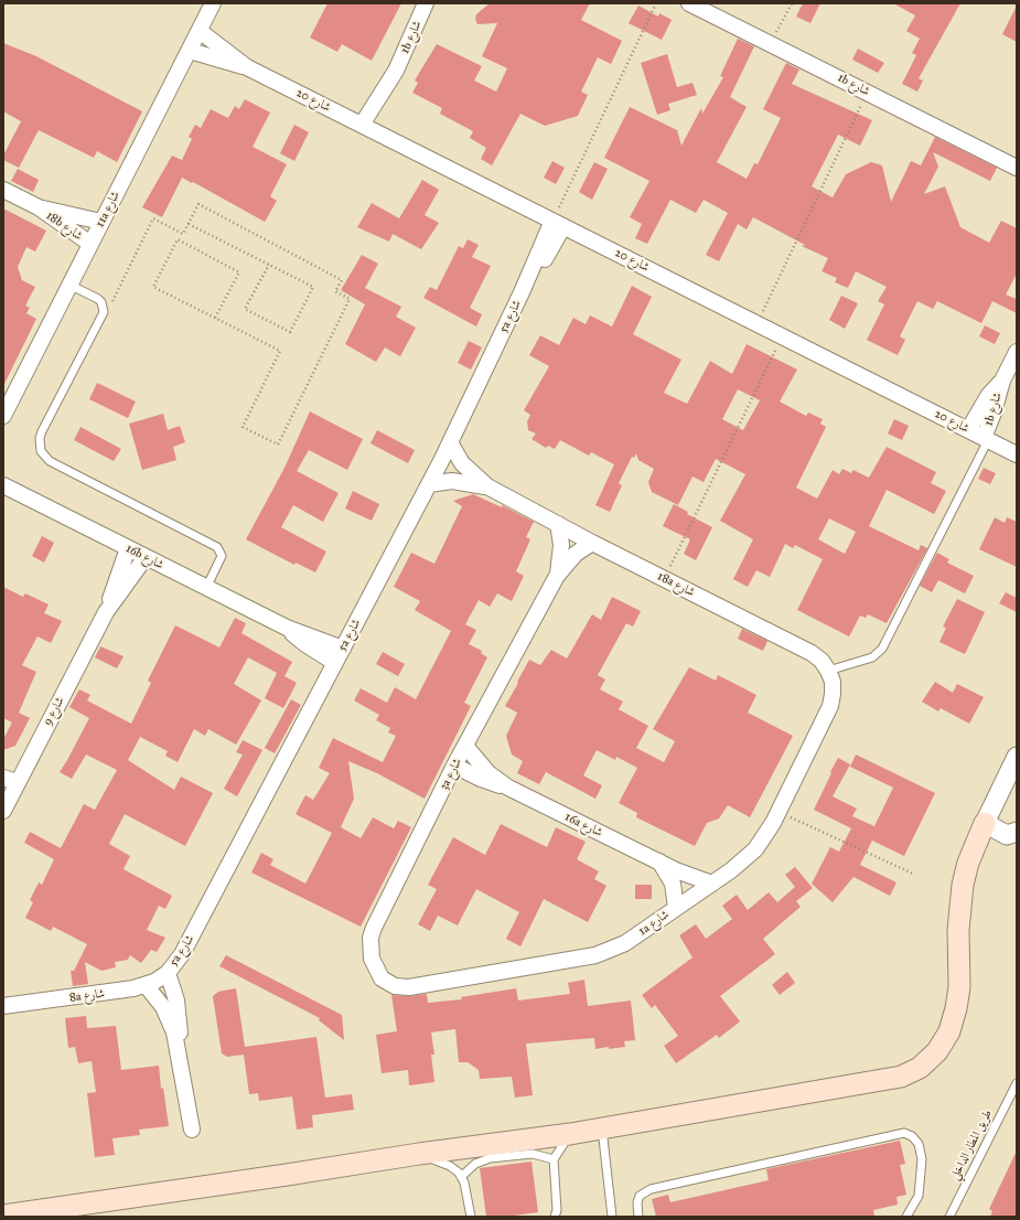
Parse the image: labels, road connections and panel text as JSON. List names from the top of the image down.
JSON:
{
  "streets": {
    "street": [
      "1b شارع",
      "شارع 20",
      "11a شارع",
      "18b شارع",
      "5a شارع",
      "16b شارع",
      "18a شارع",
      "شارع 9",
      "3a شارع",
      "16a شارع",
      "1a شارع",
      "8a شارع"
    ],
    "lane": ["طريق المطار الداخلي"]
  },
  "crossings": [
    ["1b شارع", "شارع 20"],
    ["شارع 20", "11a شارع"],
    ["شارع 20", "5a شارع"],
    ["11a شارع", "18b شارع"],
    ["5a شارع", "16b شارع"],
    ["5a شارع", "18a شارع"],
    ["5a شارع", "8a شارع"],
    ["16b شارع", "شارع 9"],
    ["18a شارع", "3a شارع"],
    ["18a شارع", "1a شارع"],
    ["3a شارع", "16a شارع"],
    ["3a شارع", "1a شارع"],
    ["16a شارع", "1a شارع"]
  ]
}
